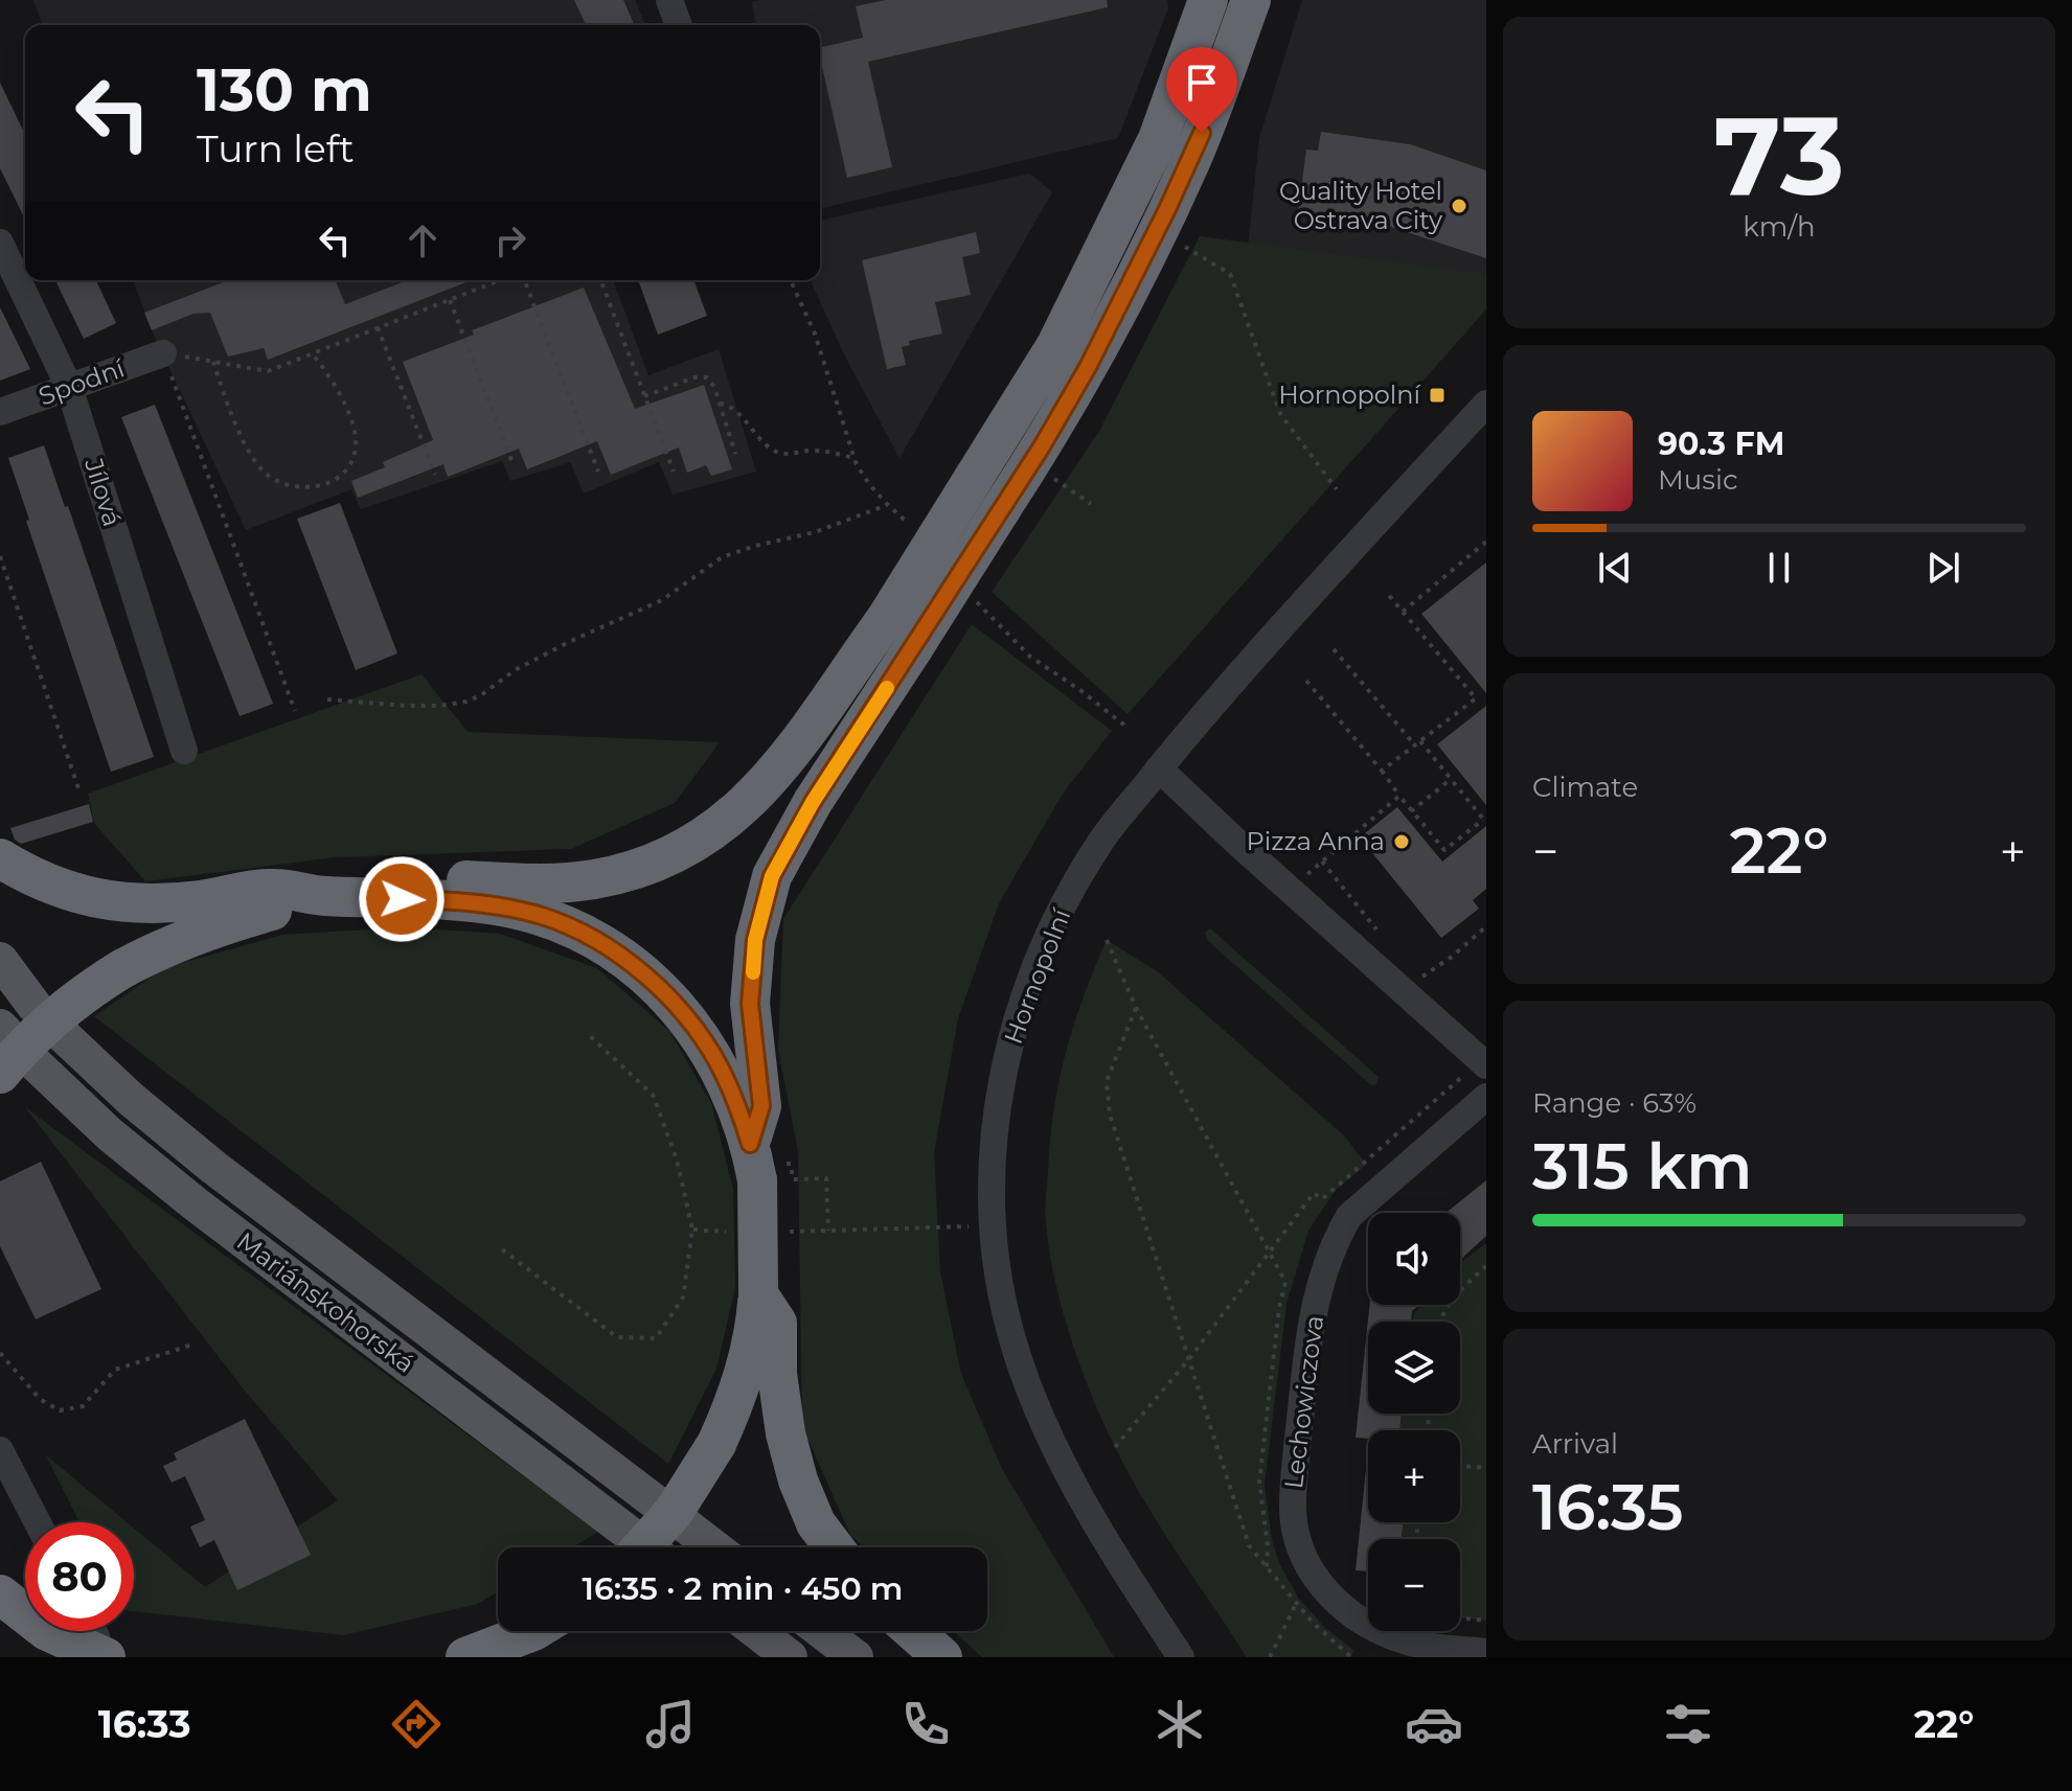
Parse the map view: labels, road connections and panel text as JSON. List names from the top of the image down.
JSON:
{
  "streets": {
    "main road": ["Mariánskohorská"],
    "street": [
      "Spodní",
      "Jílová",
      "Hornopolní",
      "Lechowiczova"
    ]
  },
  "crossings": [
    ["Spodní", "Jílová"]
  ],
  "places": {
    "other": ["Quality Hotel Ostrava City", "Pizza Anna"],
    "transit": ["Hornopolní"]
  },
  "page": {
    "tile": [
      ["73", "km/h"],
      "Climate",
      ["Range · 63%", "315 km"],
      ["Arrival", "16:35"]
    ],
    "turn": ["130 m", "Turn left"],
    "song": ["90.3 FM", "Music"],
    "heat": ["−", "22°", "+"],
    "map_buttons": ["+", "−"],
    "limit": "80",
    "trip": "16:35 · 2 min · 450 m",
    "tabs": ["16:33", "22°"]
  }
}
